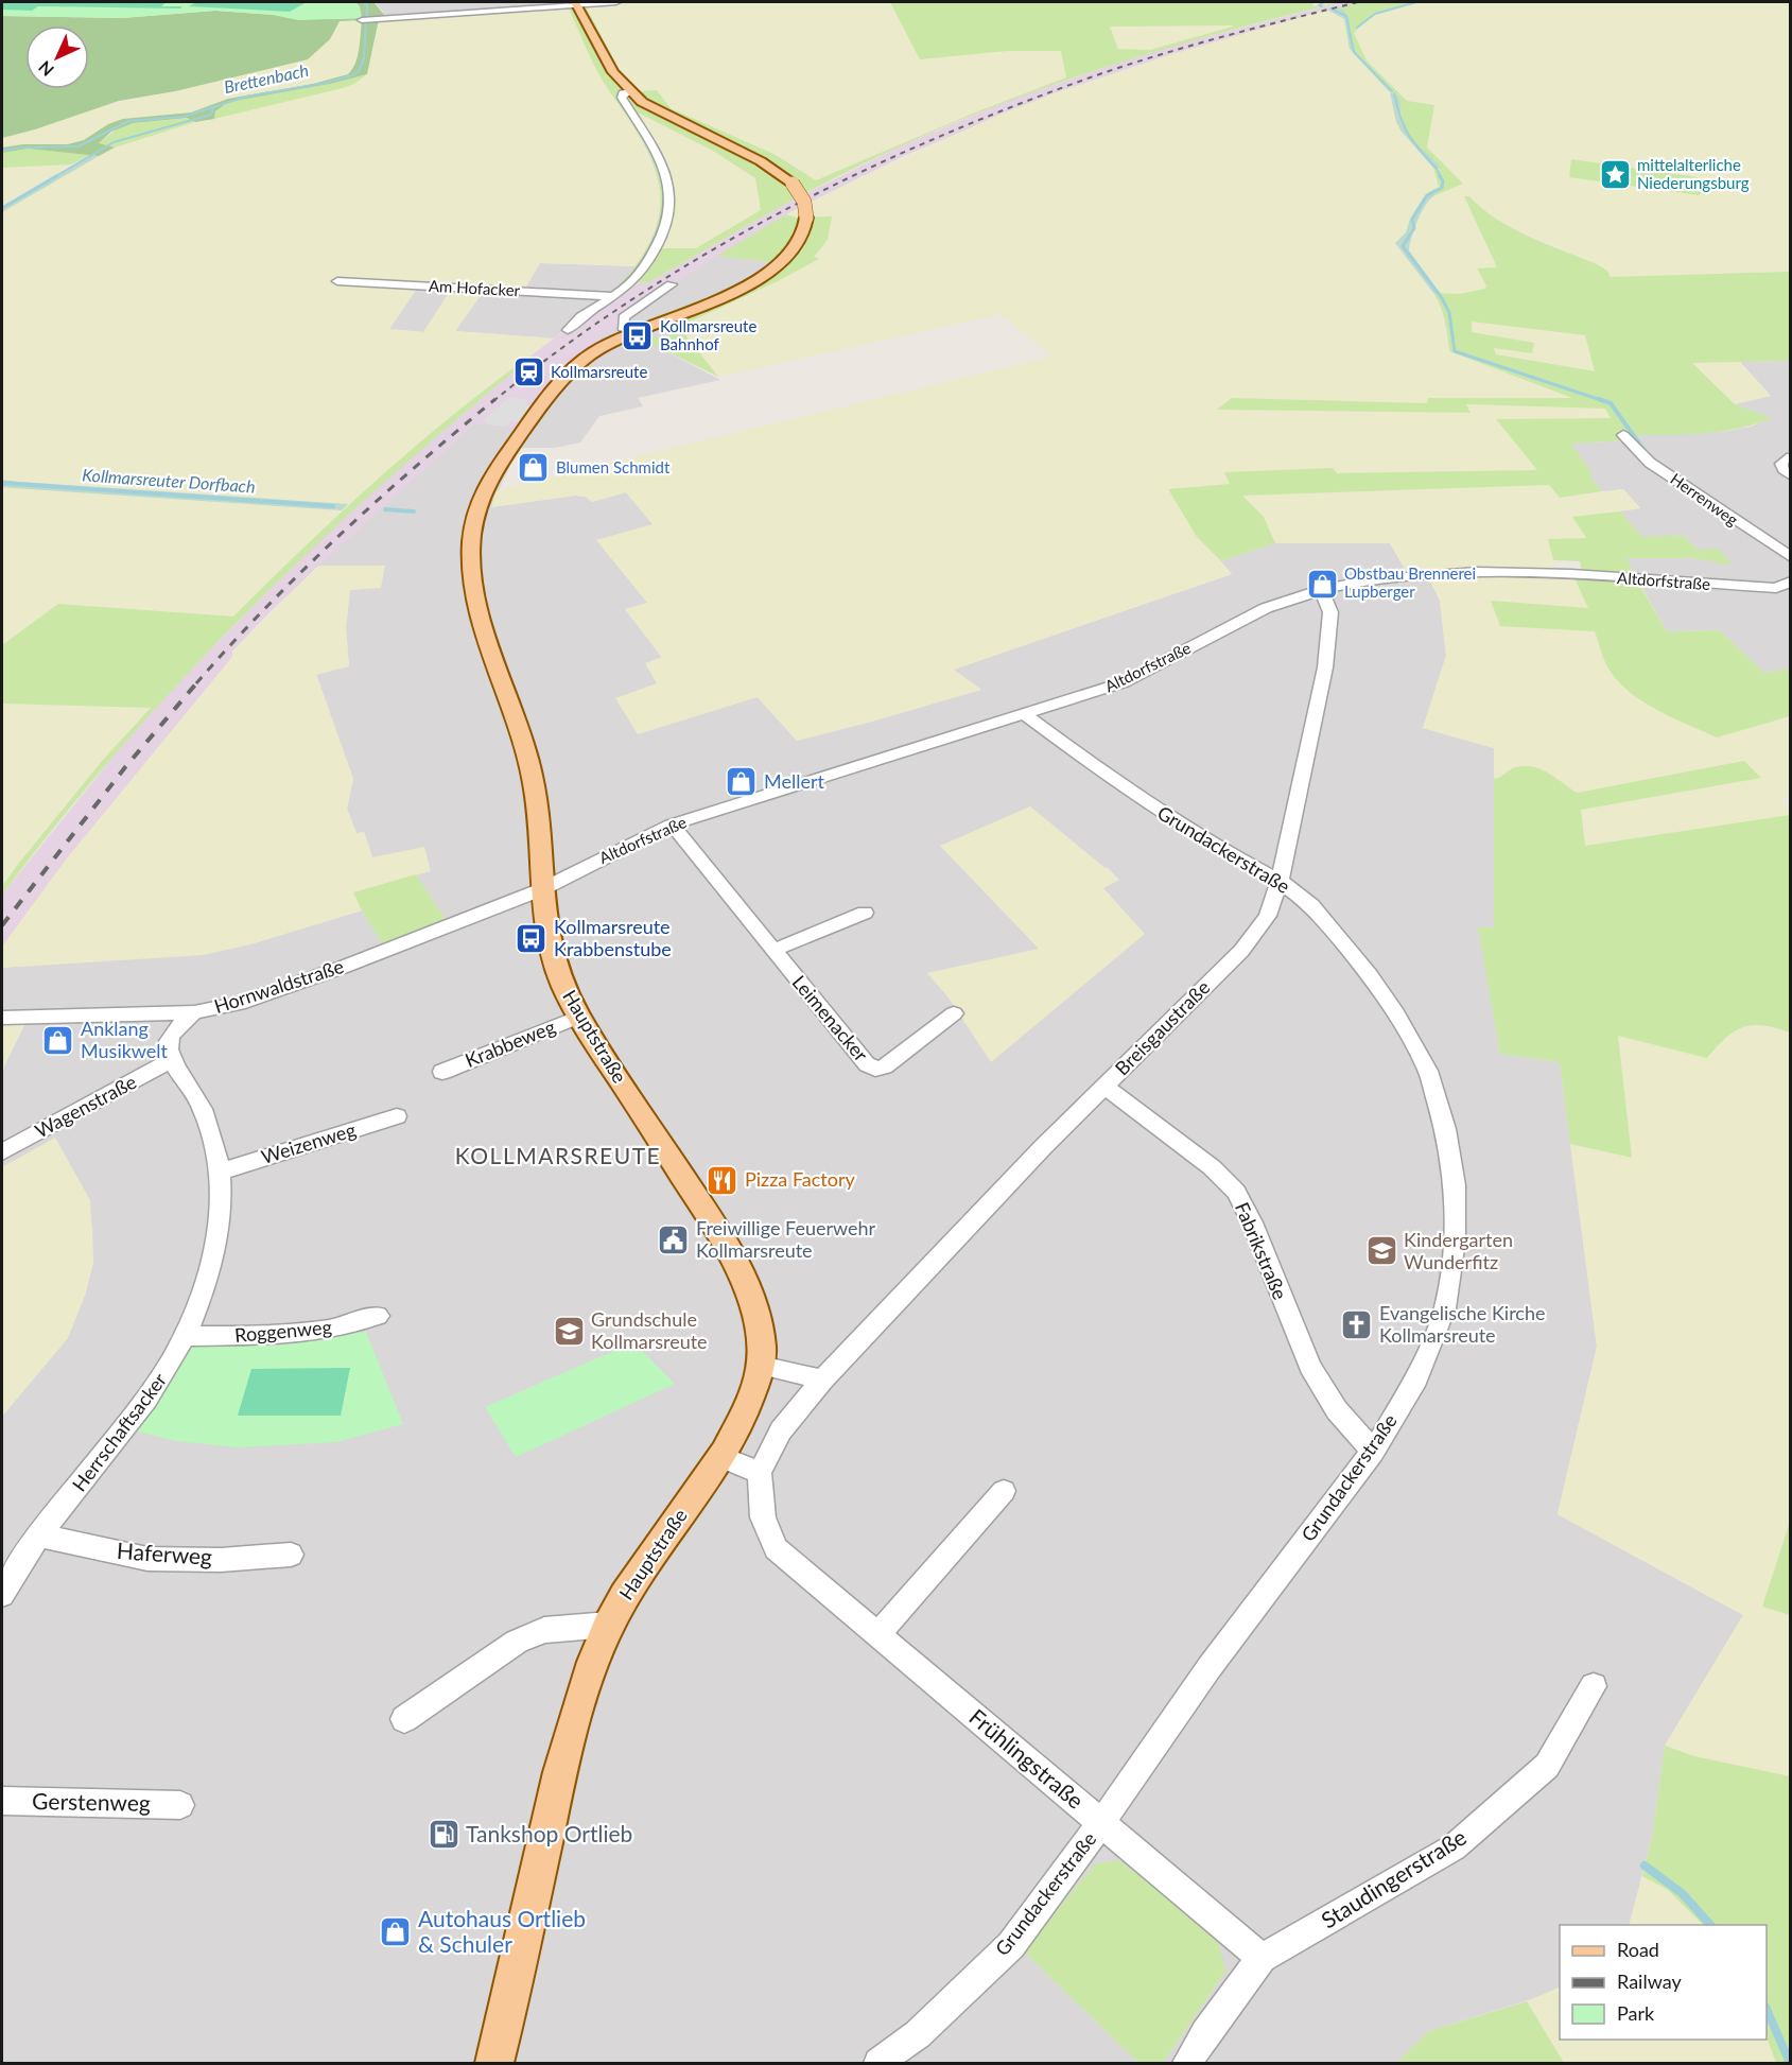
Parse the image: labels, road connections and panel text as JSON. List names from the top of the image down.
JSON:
{
  "streets": {
    "main road": ["Hauptstraße"],
    "street": [
      "Am Hofacker",
      "Herrenweg",
      "Altdorfstraße",
      "Grundackerstraße",
      "Hornwaldstraße",
      "Leimenacker",
      "Breisgaustraße",
      "Krabbeweg",
      "Wagenstraße",
      "Weizenweg",
      "Fabrikstraße",
      "Roggenweg",
      "Herrschaftsacker",
      "Haferweg",
      "Frühlingstraße",
      "Gerstenweg",
      "Staudingerstraße"
    ]
  },
  "crossings": [
    ["Altdorfstraße", "Grundackerstraße"],
    ["Altdorfstraße", "Hornwaldstraße"],
    ["Altdorfstraße", "Leimenacker"],
    ["Altdorfstraße", "Breisgaustraße"],
    ["Altdorfstraße", "Hauptstraße"],
    ["Grundackerstraße", "Breisgaustraße"],
    ["Grundackerstraße", "Fabrikstraße"],
    ["Grundackerstraße", "Frühlingstraße"],
    ["Hornwaldstraße", "Hauptstraße"],
    ["Breisgaustraße", "Fabrikstraße"],
    ["Breisgaustraße", "Frühlingstraße"],
    ["Hauptstraße", "Krabbeweg"],
    ["Wagenstraße", "Herrschaftsacker"],
    ["Weizenweg", "Herrschaftsacker"],
    ["Roggenweg", "Herrschaftsacker"],
    ["Herrschaftsacker", "Haferweg"],
    ["Frühlingstraße", "Staudingerstraße"]
  ],
  "districts": ["KOLLMARSREUTE"],
  "water": ["Brettenbach", "Kollmarsreuter Dorfbach"],
  "places": {
    "place": ["mittelalterliche Niederungsburg"],
    "bus stop": ["Kollmarsreute Bahnhof", "Kollmarsreute Krabbenstube"],
    "station": ["Kollmarsreute"],
    "shop": [
      "Blumen Schmidt",
      "Obstbau Brennerei Lupberger",
      "Mellert",
      "Anklang Musikwelt",
      "Autohaus Ortlieb & Schuler"
    ],
    "restaurant": ["Pizza Factory"],
    "public building": ["Freiwillige Feuerwehr Kollmarsreute"],
    "school or university": ["Kindergarten Wunderfitz", "Grundschule Kollmarsreute"],
    "church": ["Evangelische Kirche Kollmarsreute"],
    "fuel station": ["Tankshop Ortlieb"]
  },
  "legend": ["Road", "Railway", "Park"],
  "north": "bottom left"
}
